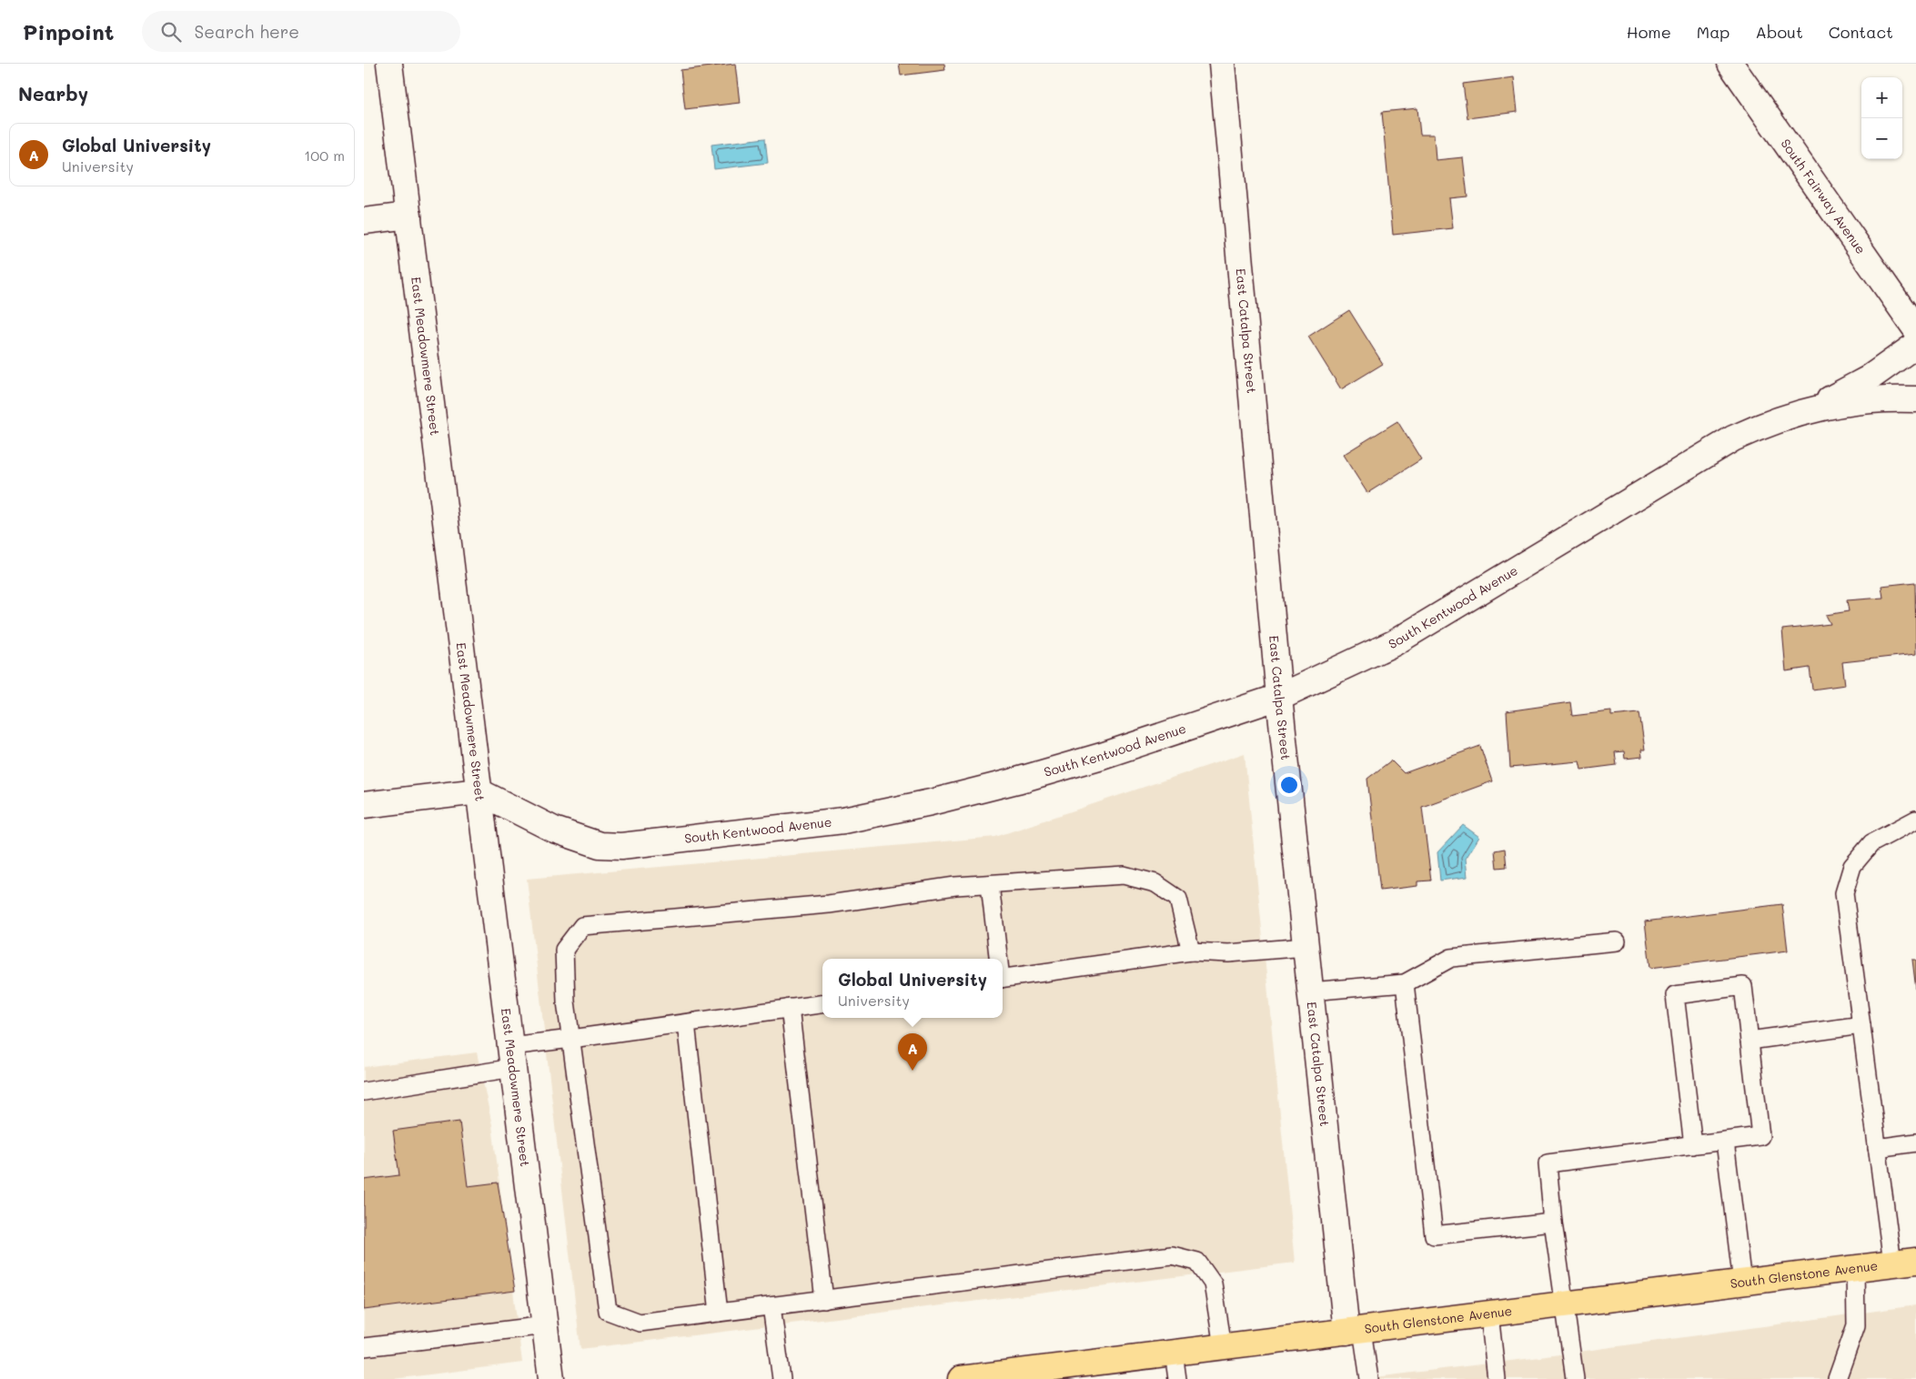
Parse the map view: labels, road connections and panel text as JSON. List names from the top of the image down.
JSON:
{
  "streets": {
    "main road": ["South Glenstone Avenue"],
    "street": [
      "South Fairway Avenue",
      "East Catalpa Street",
      "East Meadowmere Street",
      "South Kentwood Avenue"
    ]
  },
  "crossings": [
    ["East Catalpa Street", "South Kentwood Avenue"],
    ["East Catalpa Street", "South Glenstone Avenue"],
    ["East Meadowmere Street", "South Kentwood Avenue"]
  ],
  "page": {
    "header": "Pinpoint",
    "search": "Search here",
    "nav": [
      "Home",
      "Map",
      "About",
      "Contact"
    ],
    "heading": "Nearby",
    "map_buttons": ["+", "−"],
    "list": [
      {
        "mark": "A",
        "name": "Global University",
        "note": "University",
        "value": "100 m"
      }
    ],
    "popup": ["Global University", "University"],
    "pins": "A"
  }
}
